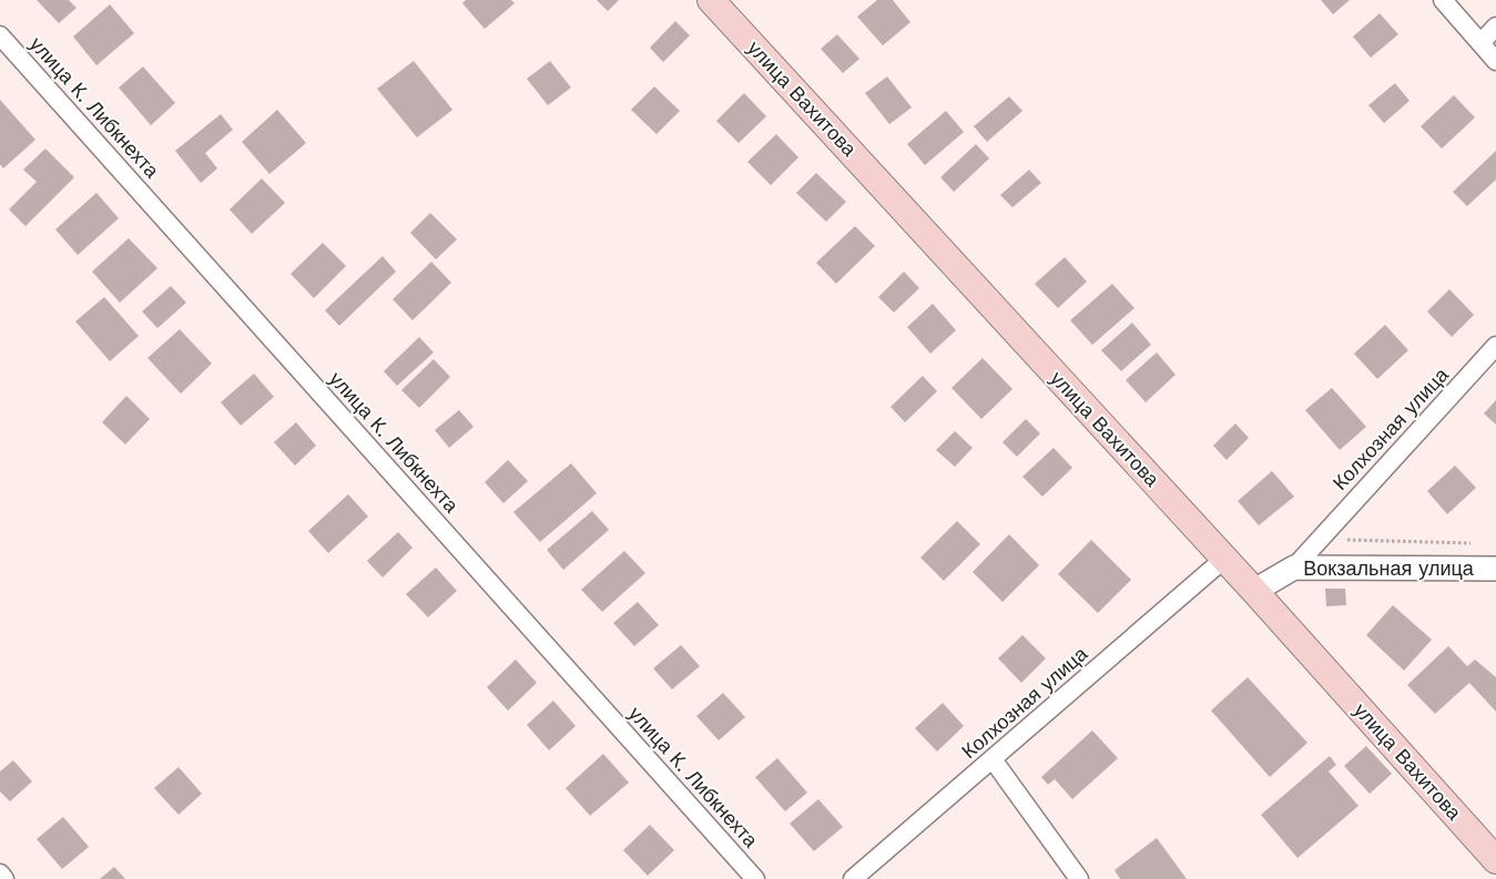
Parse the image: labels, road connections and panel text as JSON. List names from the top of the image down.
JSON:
{
  "streets": {
    "main road": ["улица Вахитова"],
    "street": ["улица К. Либкнехта", "Колхозная улица", "Вокзальная улица"]
  },
  "crossings": [
    ["улица Вахитова", "Колхозная улица"],
    ["улица Вахитова", "Вокзальная улица"],
    ["Колхозная улица", "Вокзальная улица"]
  ]
}
